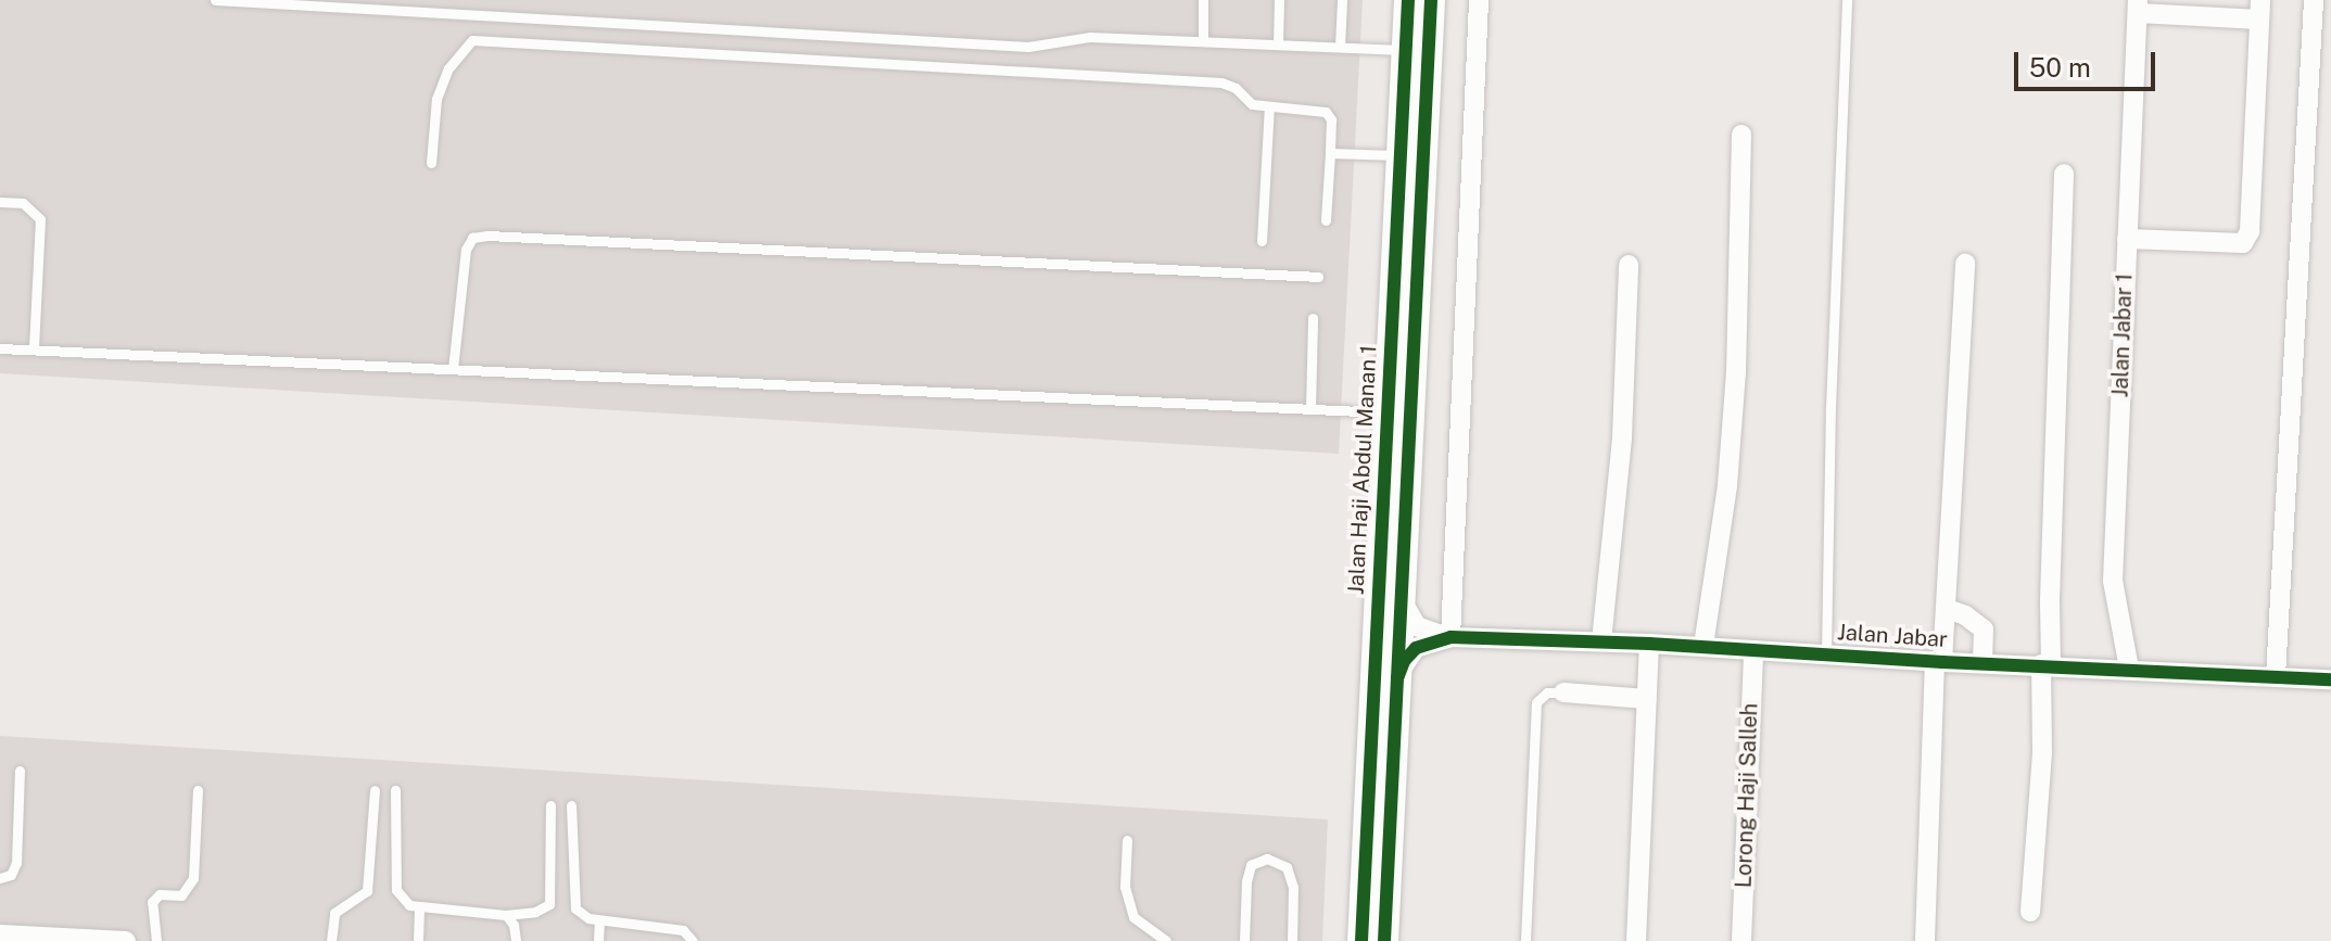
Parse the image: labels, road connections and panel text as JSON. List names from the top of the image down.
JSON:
{
  "streets": {
    "street": [
      "Jalan Jabar 1",
      "Jalan Haji Abdul Manan 1",
      "Jalan Jabar",
      "Lorong Haji Salleh"
    ]
  },
  "crossings": [
    ["Jalan Jabar 1", "Jalan Jabar"],
    ["Jalan Jabar", "Lorong Haji Salleh"]
  ],
  "scale_bar": "50 m"
}
